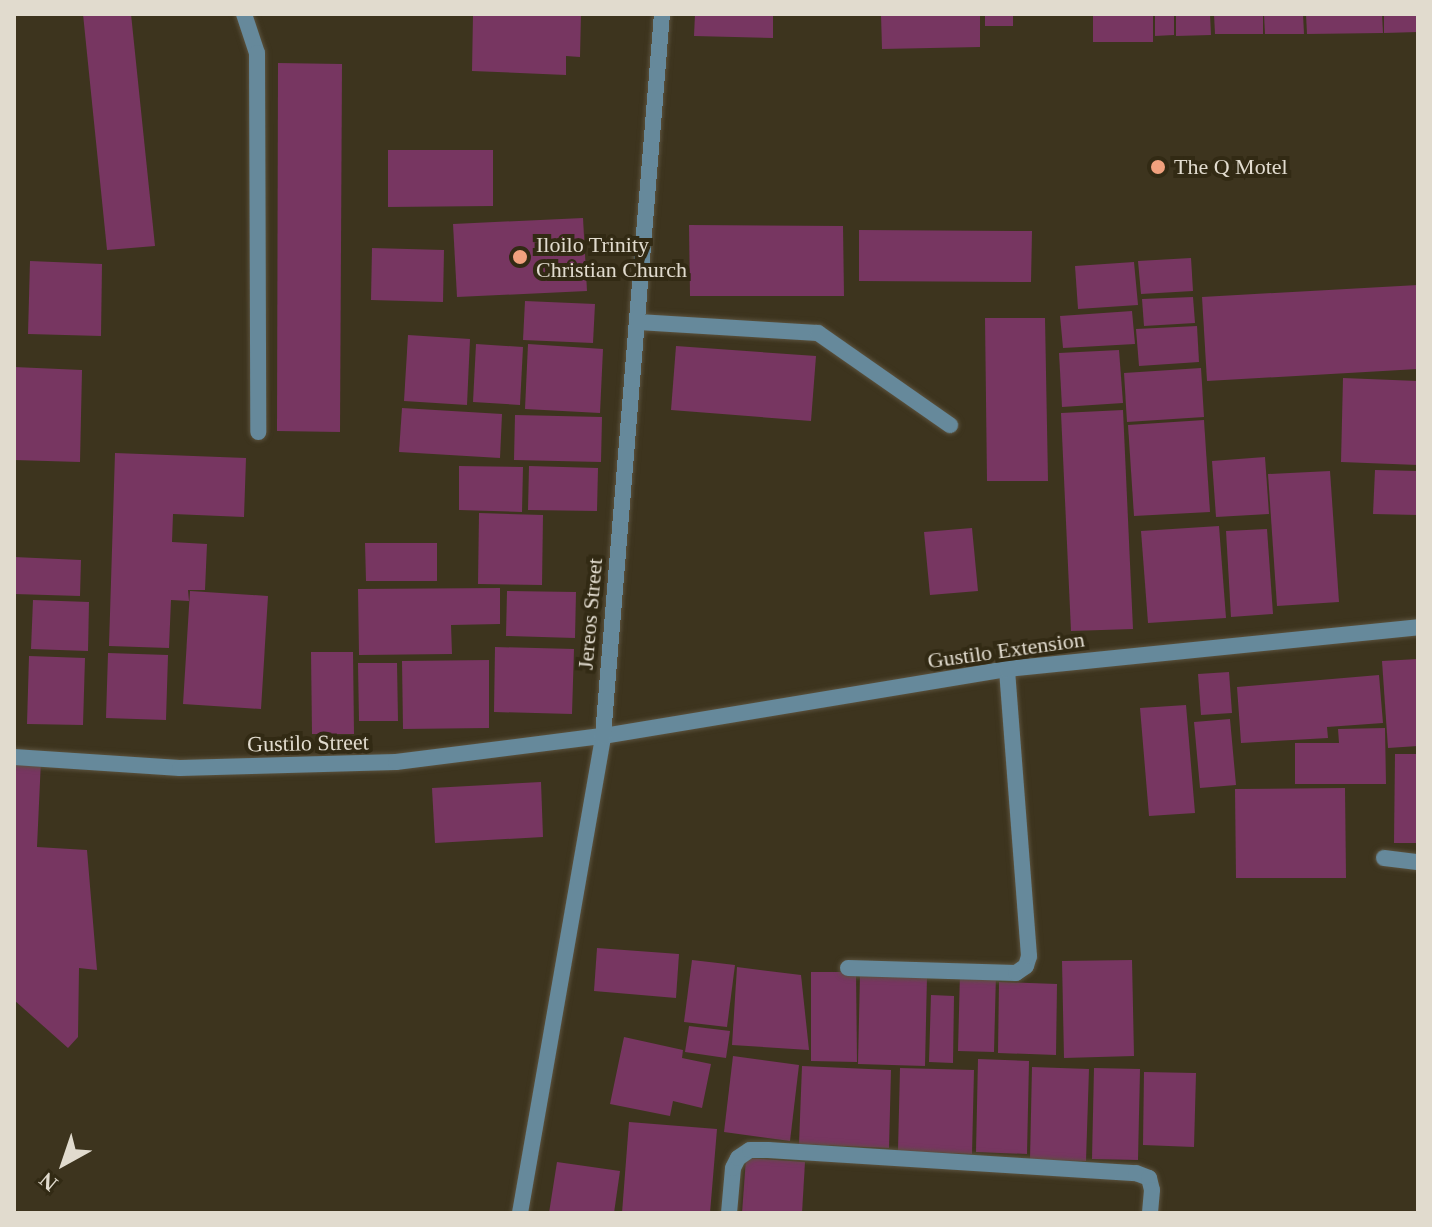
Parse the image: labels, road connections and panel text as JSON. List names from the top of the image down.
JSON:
{
  "streets": {
    "street": ["Jereos Street", "Gustilo Extension", "Gustilo Street"]
  },
  "crossings": [
    ["Jereos Street", "Gustilo Extension"],
    ["Jereos Street", "Gustilo Street"],
    ["Gustilo Extension", "Gustilo Street"]
  ],
  "places": ["The Q Motel", "Iloilo Trinity Christian Church"],
  "north": "bottom left"
}
